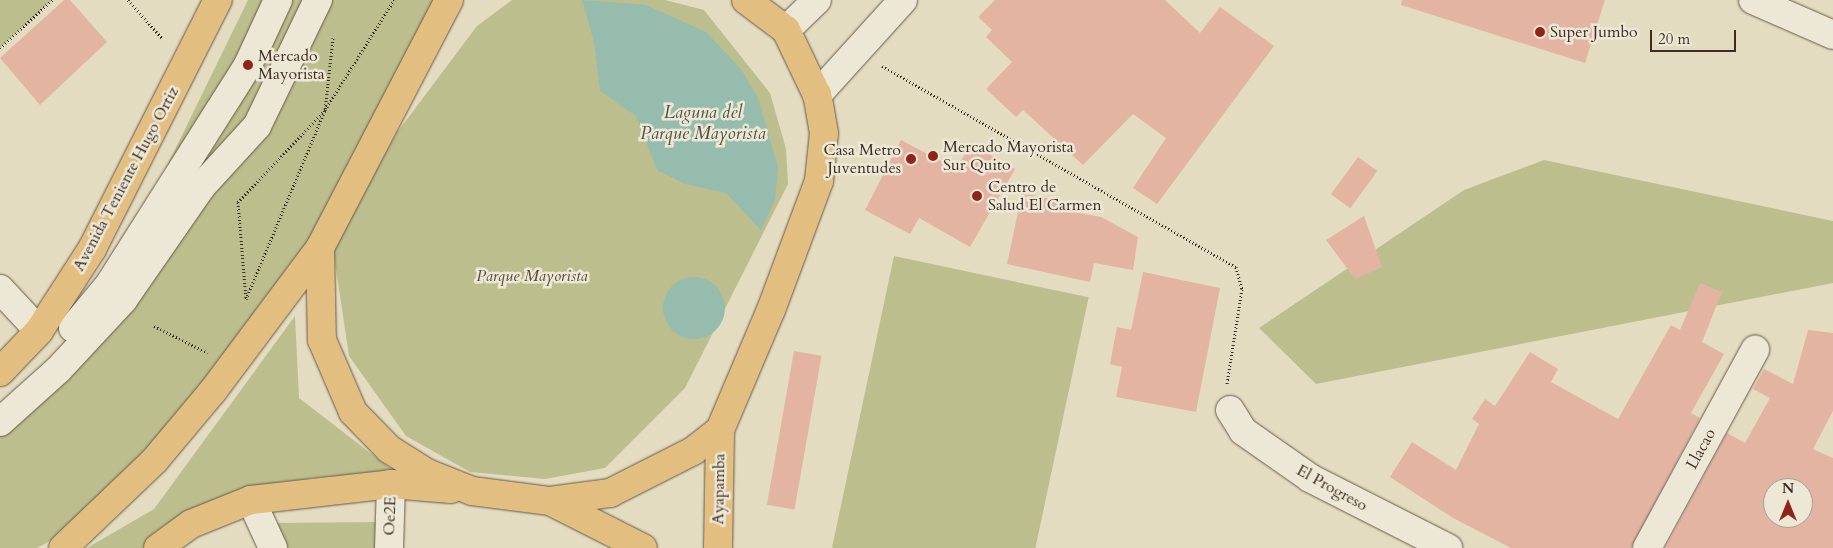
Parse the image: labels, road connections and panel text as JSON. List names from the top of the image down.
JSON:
{
  "streets": {
    "main road": ["Avenida Teniente Hugo Ortiz", "Ayapamba"],
    "street": ["Llacao", "El Progreso", "Oe2E"]
  },
  "water": ["Laguna del Parque Mayorista"],
  "parks": ["Parque Mayorista"],
  "places": [
    "Super Jumbo",
    "Mercado Mayorista",
    "Mercado Mayorista Sur Quito",
    "Casa Metro Juventudes",
    "Centro de Salud El Carmen"
  ],
  "scale_bar": "20 m",
  "north": "top"
}
